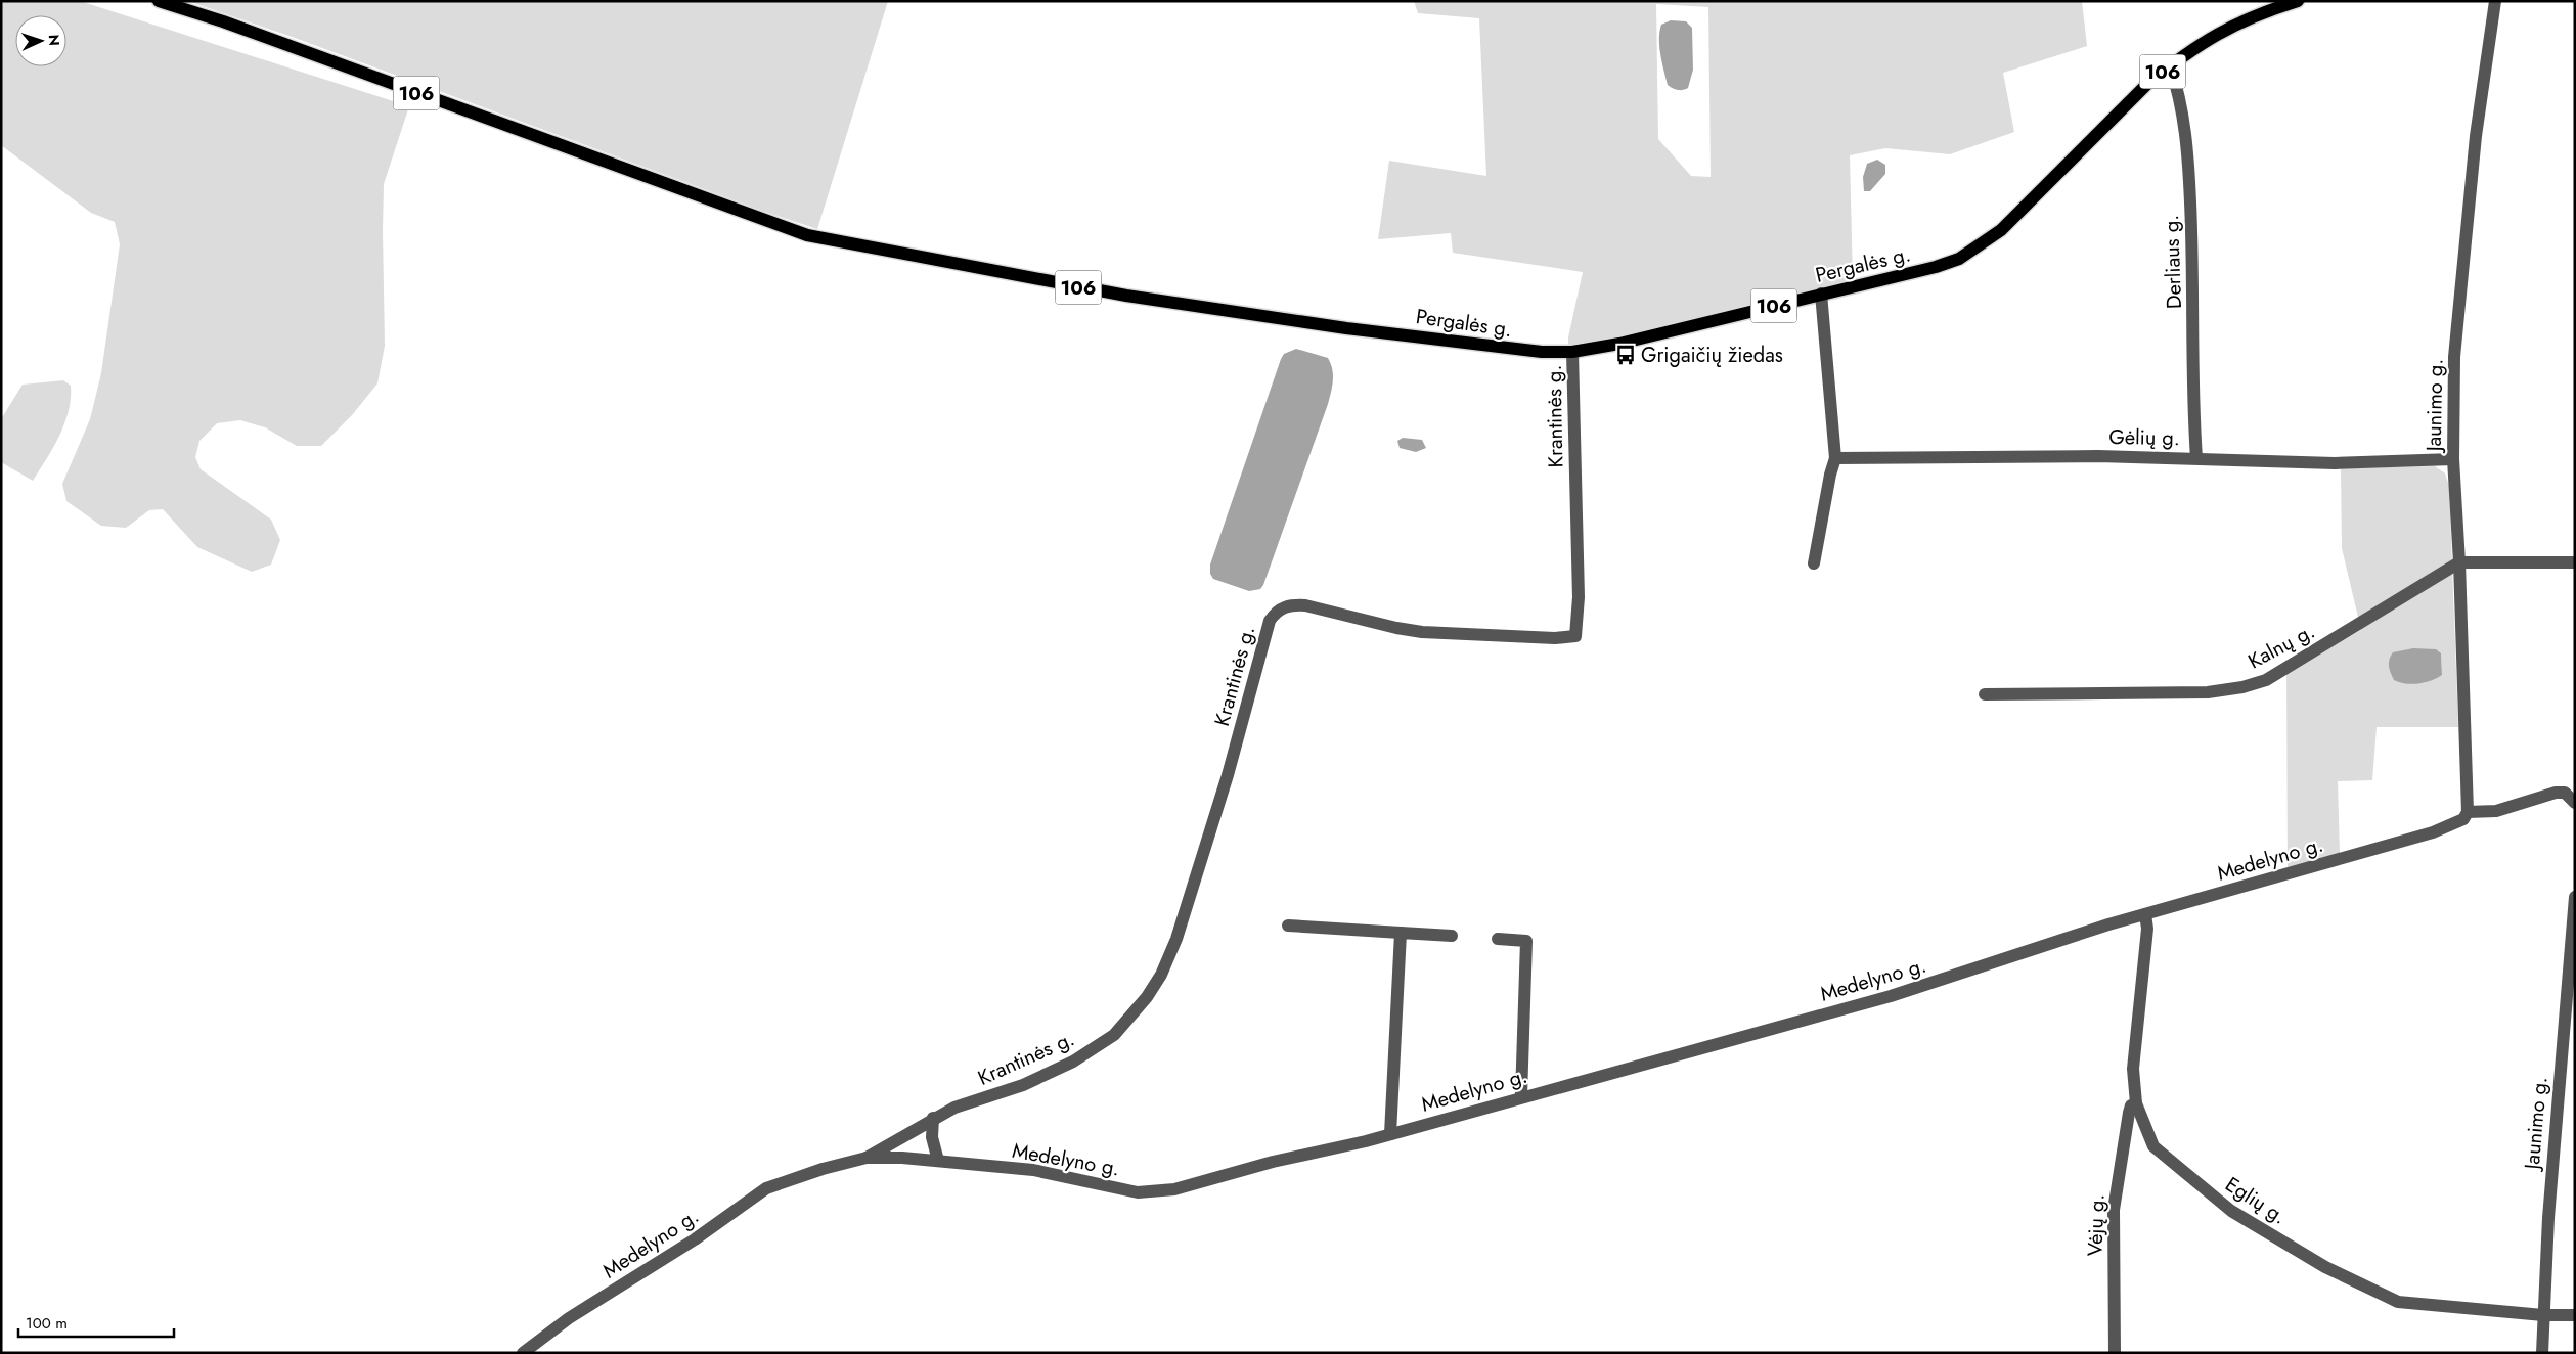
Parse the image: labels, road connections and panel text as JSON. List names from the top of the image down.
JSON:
{
  "streets": {
    "main road": ["106", "Pergalės g."],
    "street": [
      "Derliaus g.",
      "Jaunimo g.",
      "Krantinės g.",
      "Gėlių g.",
      "Kalnų g.",
      "Medelyno g.",
      "Eglių g.",
      "Vėjų g."
    ]
  },
  "crossings": [
    ["Derliaus g.", "Pergalės g."],
    ["Derliaus g.", "Gėlių g."],
    ["Pergalės g.", "Krantinės g."],
    ["Jaunimo g.", "Gėlių g."],
    ["Jaunimo g.", "Kalnų g."],
    ["Jaunimo g.", "Medelyno g."],
    ["Jaunimo g.", "Eglių g."],
    ["Krantinės g.", "Medelyno g."],
    ["Medelyno g.", "Eglių g."],
    ["Eglių g.", "Vėjų g."]
  ],
  "places": {
    "bus stop": ["Grigaičių žiedas"]
  },
  "scale_bar": "100 m",
  "north": "right"
}
